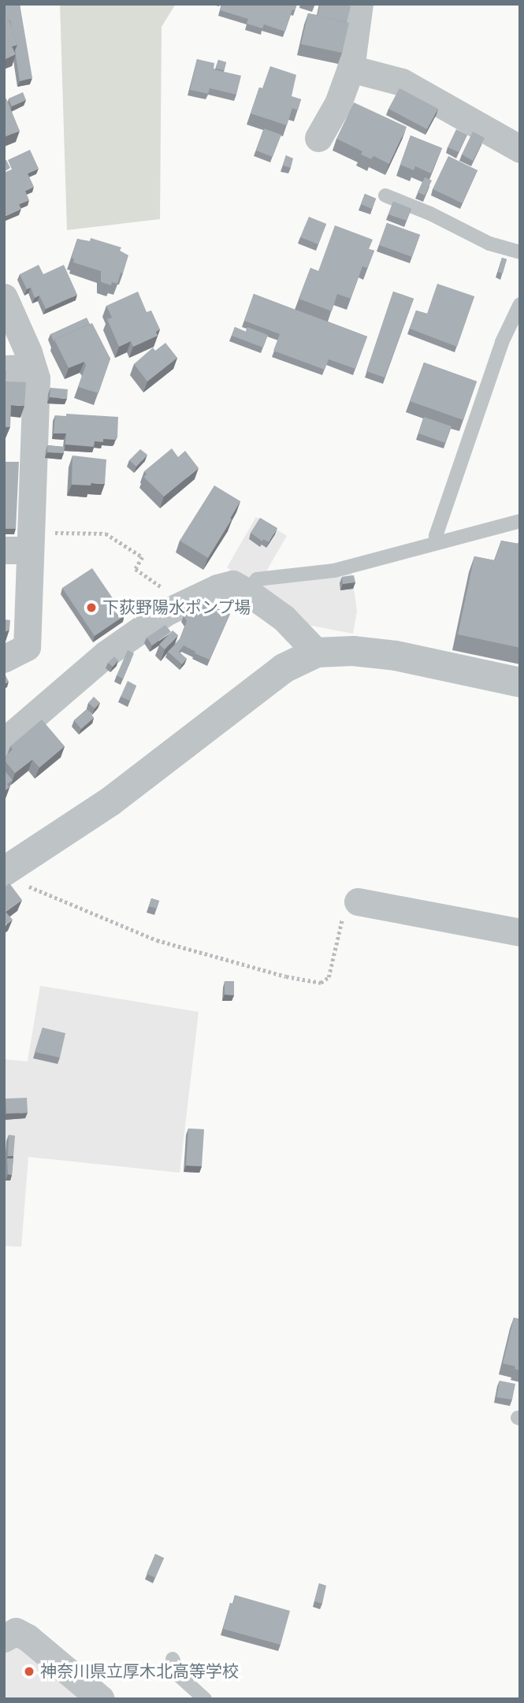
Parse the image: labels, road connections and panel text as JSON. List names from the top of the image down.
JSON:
{
  "places": ["下荻野陽水ポンプ場", "神奈川県立厚木北高等学校"]
}
